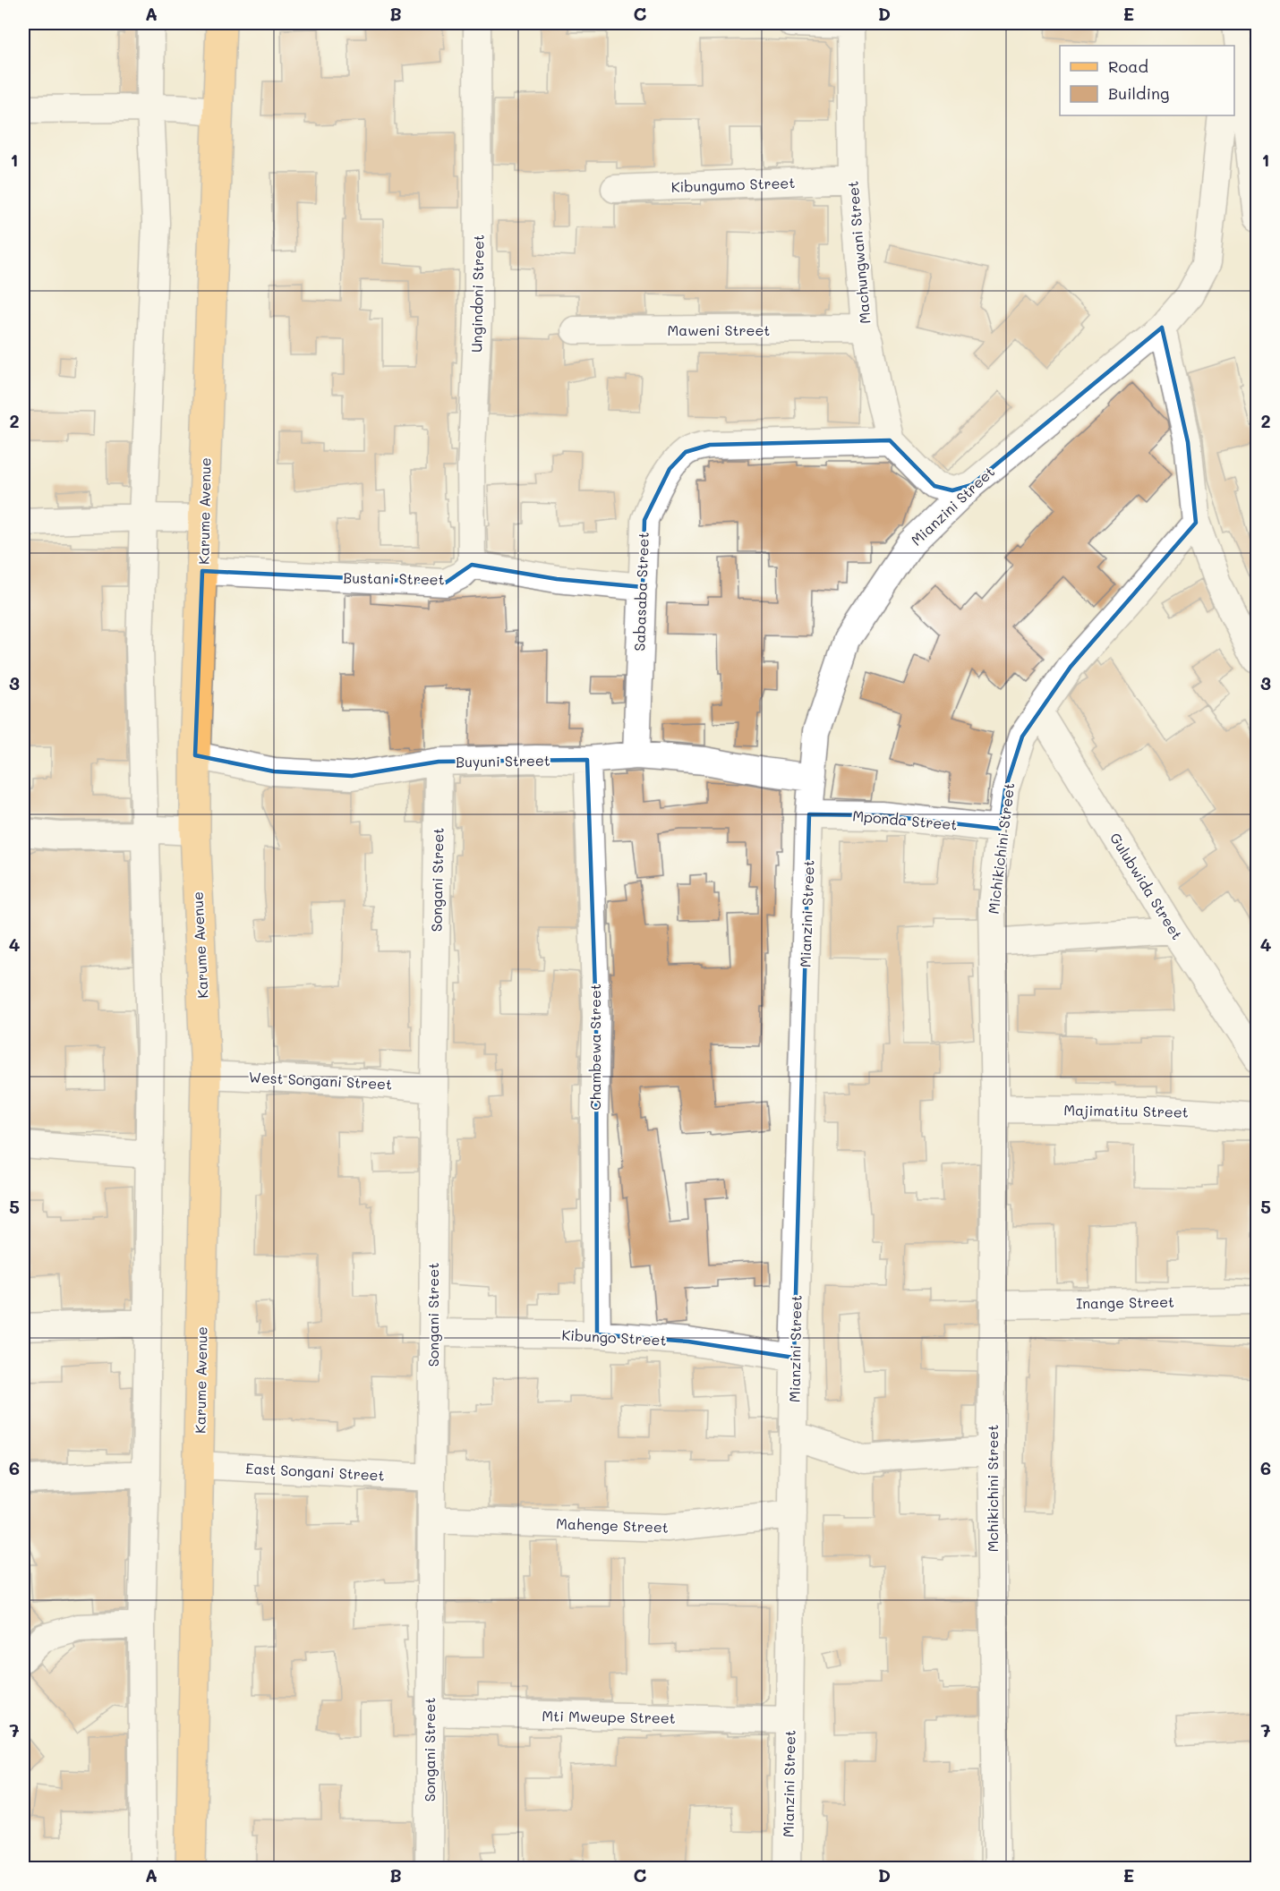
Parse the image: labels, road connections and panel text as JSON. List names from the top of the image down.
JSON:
{
  "streets": {
    "main road": ["Karume Avenue"],
    "street": [
      "Kibungumo Street",
      "Machungwani Street",
      "Ungindoni Street",
      "Maweni Street",
      "Mianzini Street",
      "Bustani Street",
      "Sabasaba Street",
      "Buyuni Street",
      "Mponda Street",
      "Michikichini Street",
      "Songani Street",
      "Gulubwida Street",
      "Chambewa Street",
      "West Songani Street",
      "Majimatitu Street",
      "Inange Street",
      "Kibungo Street",
      "East Songani Street",
      "Mchikichini Street",
      "Mahenge Street",
      "Mti Mweupe Street"
    ]
  },
  "crossings": [
    ["Kibungumo Street", "Machungwani Street"],
    ["Machungwani Street", "Maweni Street"],
    ["Machungwani Street", "Sabasaba Street"],
    ["Ungindoni Street", "Bustani Street"],
    ["Mianzini Street", "Buyuni Street"],
    ["Mianzini Street", "Mponda Street"],
    ["Mianzini Street", "Kibungo Street"],
    ["Mianzini Street", "Mahenge Street"],
    ["Mianzini Street", "Mti Mweupe Street"],
    ["Karume Avenue", "Bustani Street"],
    ["Karume Avenue", "Buyuni Street"],
    ["Karume Avenue", "West Songani Street"],
    ["Karume Avenue", "East Songani Street"],
    ["Sabasaba Street", "Buyuni Street"],
    ["Buyuni Street", "Songani Street"],
    ["Buyuni Street", "Chambewa Street"],
    ["Mponda Street", "Michikichini Street"],
    ["Michikichini Street", "Gulubwida Street"],
    ["Michikichini Street", "Majimatitu Street"],
    ["Michikichini Street", "Mchikichini Street"],
    ["Songani Street", "West Songani Street"],
    ["Songani Street", "Kibungo Street"],
    ["Songani Street", "East Songani Street"],
    ["Songani Street", "Mahenge Street"],
    ["Songani Street", "Mti Mweupe Street"],
    ["Chambewa Street", "Kibungo Street"],
    ["Majimatitu Street", "Mchikichini Street"],
    ["Inange Street", "Mchikichini Street"]
  ],
  "legend": ["Road", "Building"],
  "grid": {
    "columns": [
      "A",
      "B",
      "C",
      "D",
      "E"
    ],
    "rows": [
      "1",
      "2",
      "3",
      "4",
      "5",
      "6",
      "7"
    ]
  }
}
